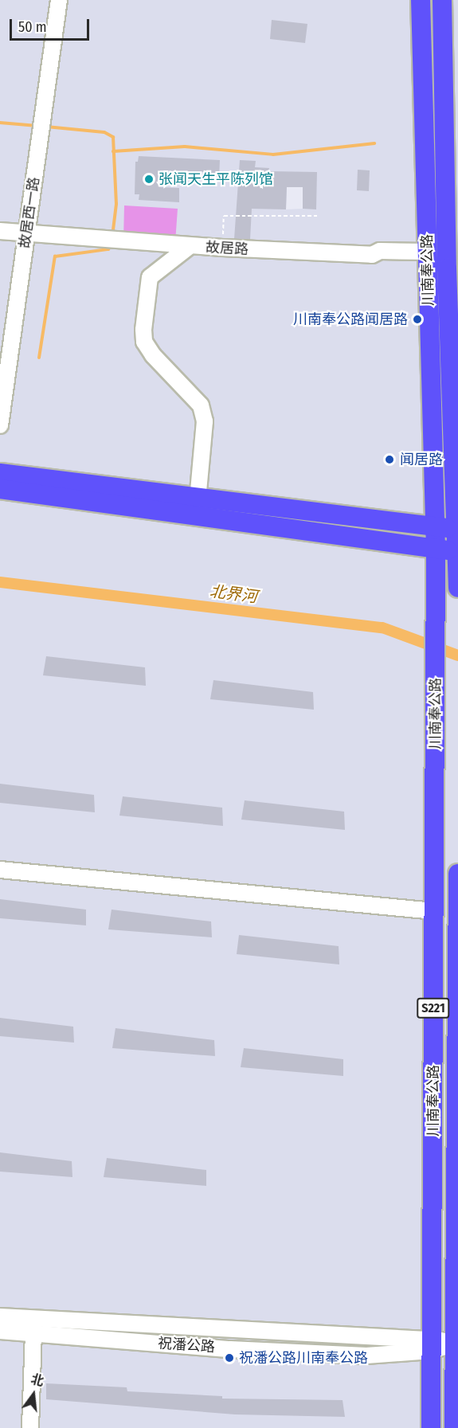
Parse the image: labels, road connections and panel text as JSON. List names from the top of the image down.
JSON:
{
  "streets": {
    "main road": ["川南奉公路", "S221"],
    "street": ["故居西一路", "故居路", "祝潘公路"]
  },
  "crossings": [
    ["故居西一路", "故居路"],
    ["故居路", "川南奉公路"],
    ["川南奉公路", "祝潘公路"]
  ],
  "water": ["北界河"],
  "places": [
    "张闻天生平陈列馆",
    "川南奉公路闻居路",
    "闻居路",
    "祝潘公路川南奉公路"
  ],
  "scale_bar": "50 m",
  "north": "top"
}
